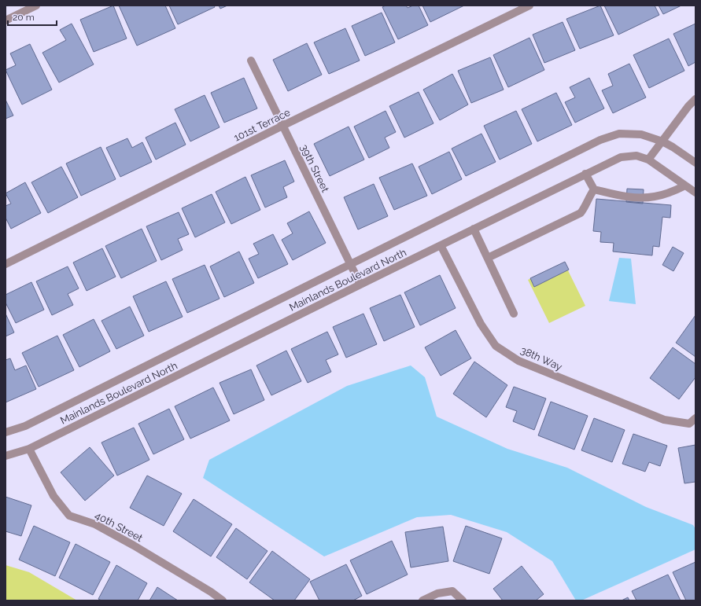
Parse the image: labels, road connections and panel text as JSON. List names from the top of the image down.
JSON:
{
  "streets": {
    "street": [
      "101st Terrace",
      "39th Street",
      "Mainlands Boulevard North",
      "38th Way",
      "40th Street"
    ]
  },
  "crossings": [
    ["101st Terrace", "39th Street"],
    ["39th Street", "Mainlands Boulevard North"],
    ["Mainlands Boulevard North", "38th Way"],
    ["Mainlands Boulevard North", "40th Street"]
  ],
  "scale_bar": "20 m"
}
